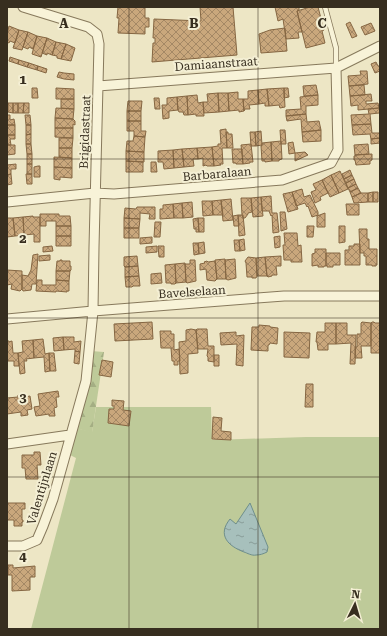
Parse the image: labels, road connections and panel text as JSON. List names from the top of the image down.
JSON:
{
  "streets": {
    "street": [
      "Damiaanstraat",
      "Brigidastraat",
      "Barbaralaan",
      "Bavelselaan",
      "Valentijnlaan"
    ]
  },
  "crossings": [
    ["Damiaanstraat", "Brigidastraat"],
    ["Damiaanstraat", "Barbaralaan"],
    ["Brigidastraat", "Barbaralaan"],
    ["Brigidastraat", "Bavelselaan"],
    ["Brigidastraat", "Valentijnlaan"],
    ["Bavelselaan", "Valentijnlaan"]
  ],
  "north": "top",
  "grid": {
    "columns": ["A", "B", "C"],
    "rows": [
      "1",
      "2",
      "3",
      "4"
    ]
  }
}
